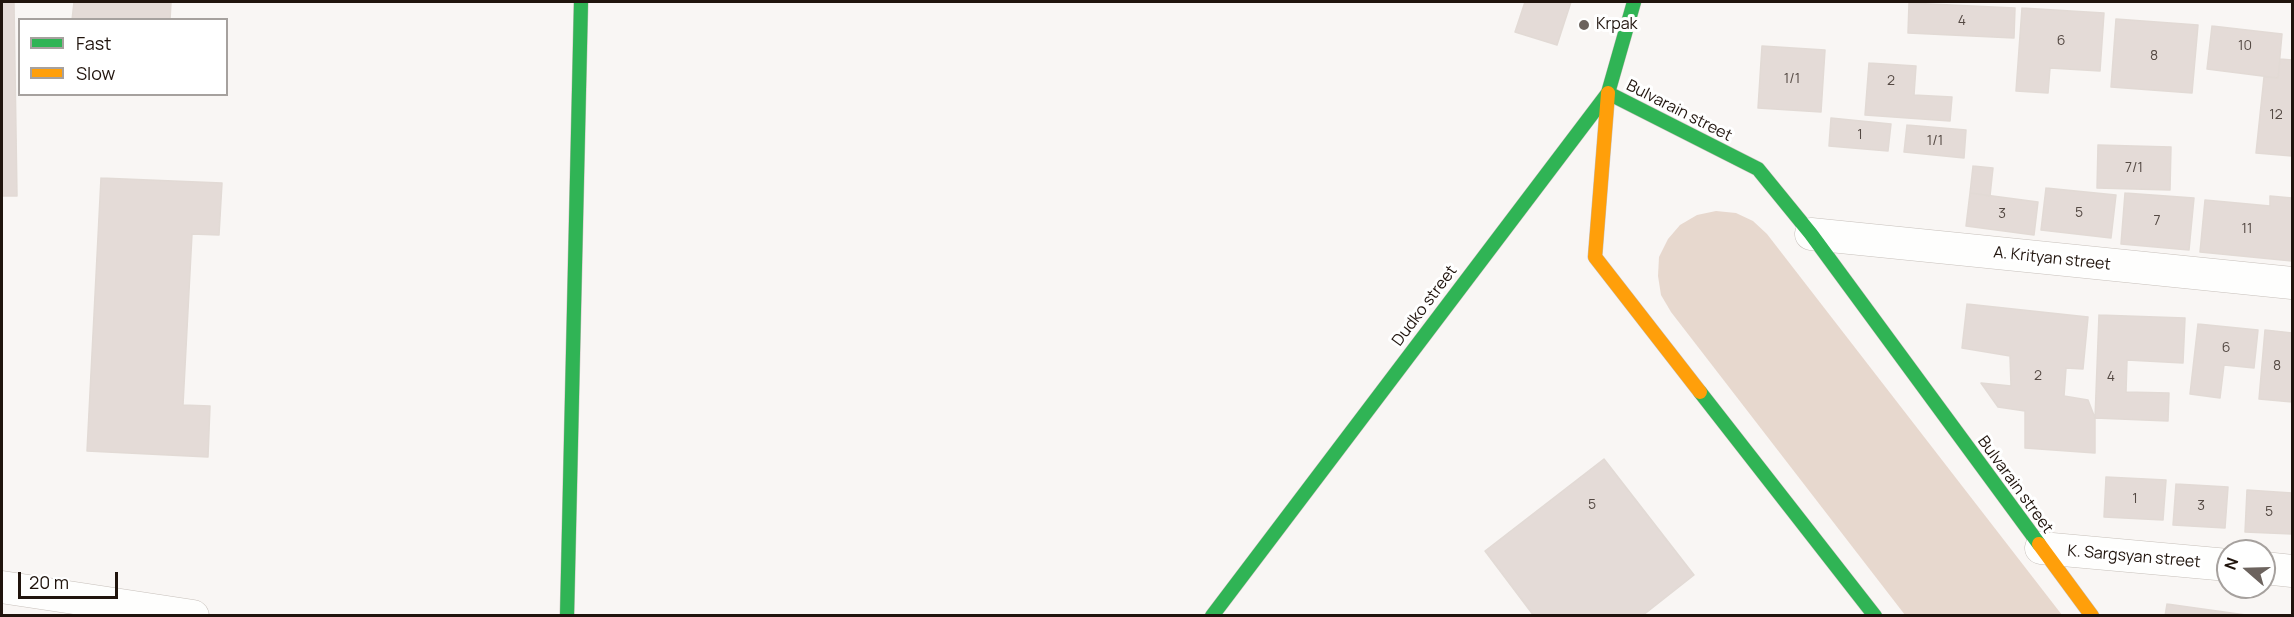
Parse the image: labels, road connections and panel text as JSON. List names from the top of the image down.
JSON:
{
  "streets": {
    "street": [
      "Bulvarain street",
      "A. Krityan street",
      "Dudko street",
      "K. Sargsyan street"
    ]
  },
  "crossings": [
    ["Bulvarain street", "A. Krityan street"],
    ["Bulvarain street", "Dudko street"],
    ["Bulvarain street", "K. Sargsyan street"]
  ],
  "places": ["Krpak"],
  "house_numbers": [
    "4",
    "6",
    "10",
    "8",
    "1/1",
    "2",
    "12",
    "1",
    "1/1",
    "7/1",
    "5",
    "3",
    "7",
    "11",
    "6",
    "8",
    "2",
    "4",
    "1",
    "5",
    "3",
    "5"
  ],
  "legend": ["Fast", "Slow"],
  "scale_bar": "20 m",
  "north": "left"
}
